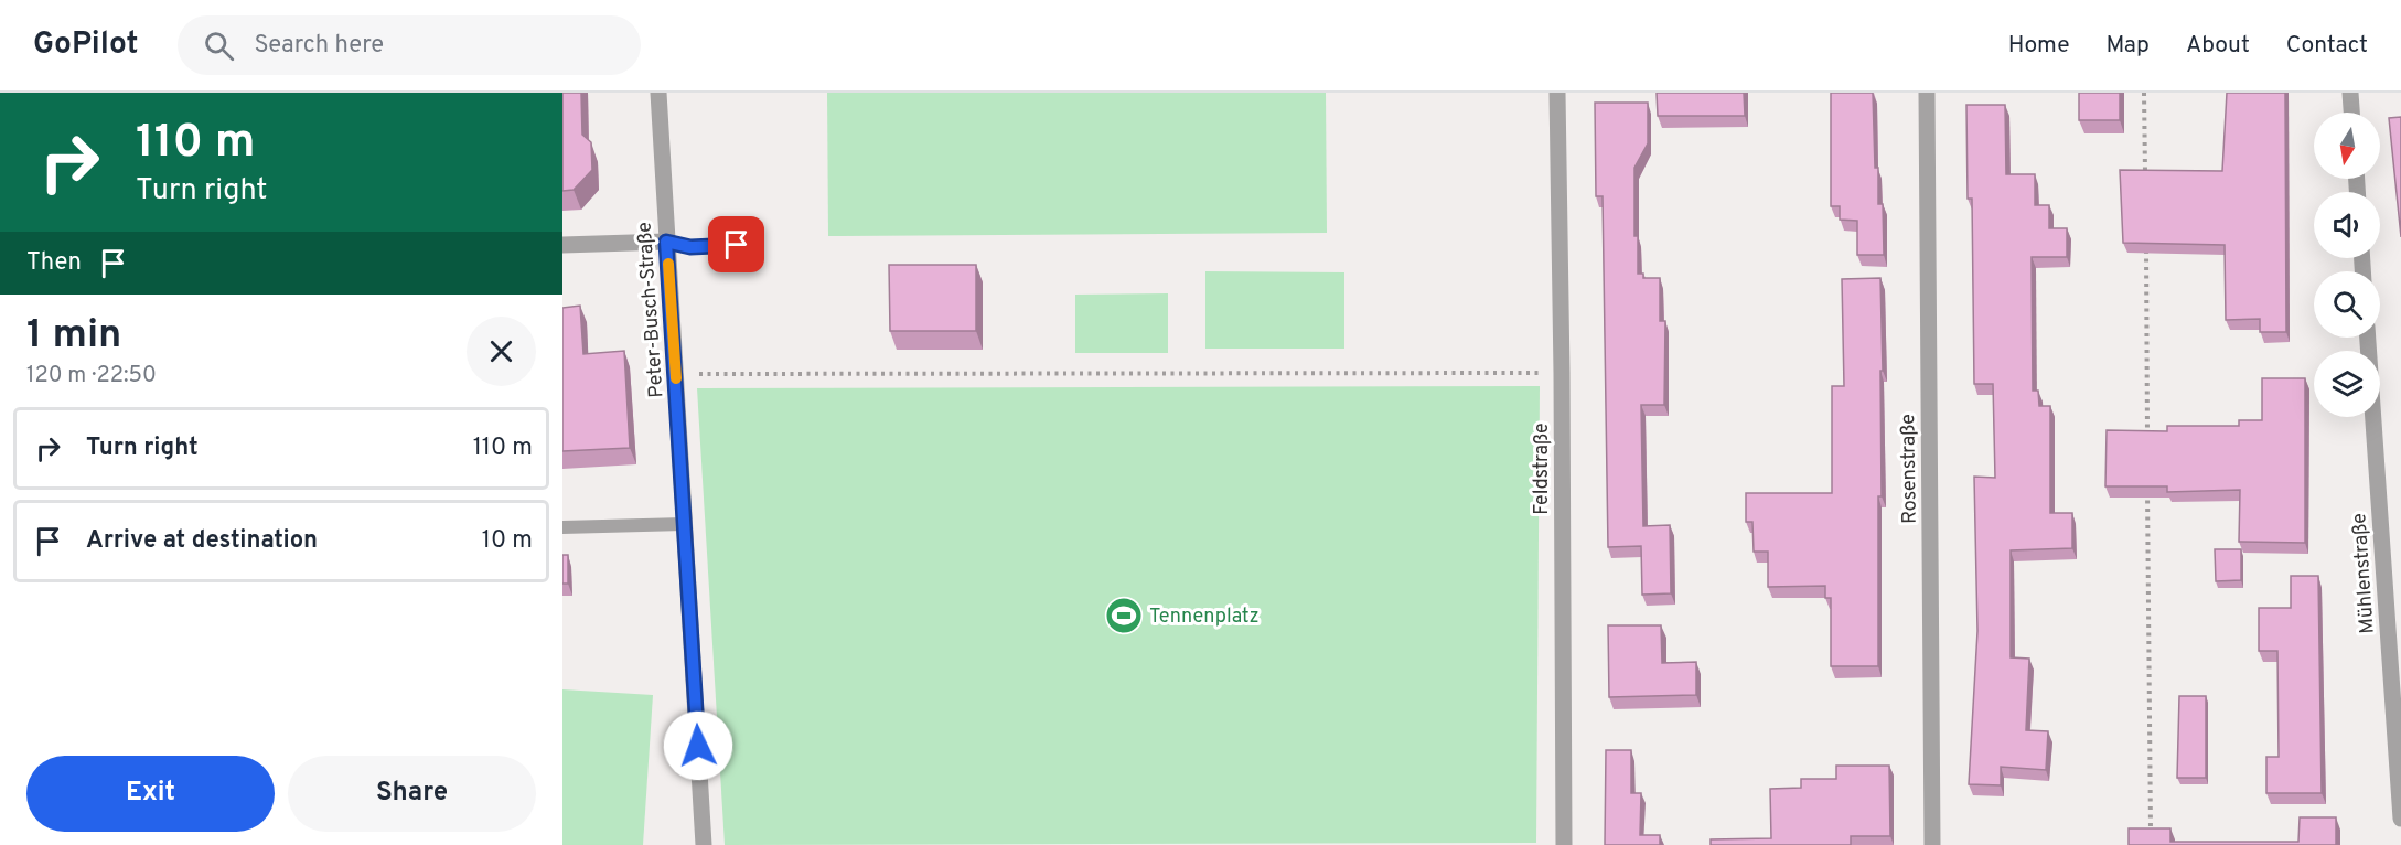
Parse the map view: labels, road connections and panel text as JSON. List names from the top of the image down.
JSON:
{
  "streets": {
    "street": [
      "Peter-Busch-Straße",
      "Feldstraße",
      "Rosenstraße",
      "Mühlenstraße"
    ]
  },
  "places": {
    "sports": ["Tennenplatz"]
  },
  "north": "bottom",
  "page": {
    "header": "GoPilot",
    "search": "Search here",
    "nav": [
      "Home",
      "Map",
      "About",
      "Contact"
    ],
    "turn": ["110 m", "Turn right"],
    "then": "Then",
    "heading": ["1 min", "120 m · 22:50"],
    "list": [
      {
        "name": "Turn right",
        "value": "110 m"
      },
      {
        "name": "Arrive at destination",
        "value": "10 m"
      }
    ],
    "buttons": ["Exit", "Share"]
  }
}
